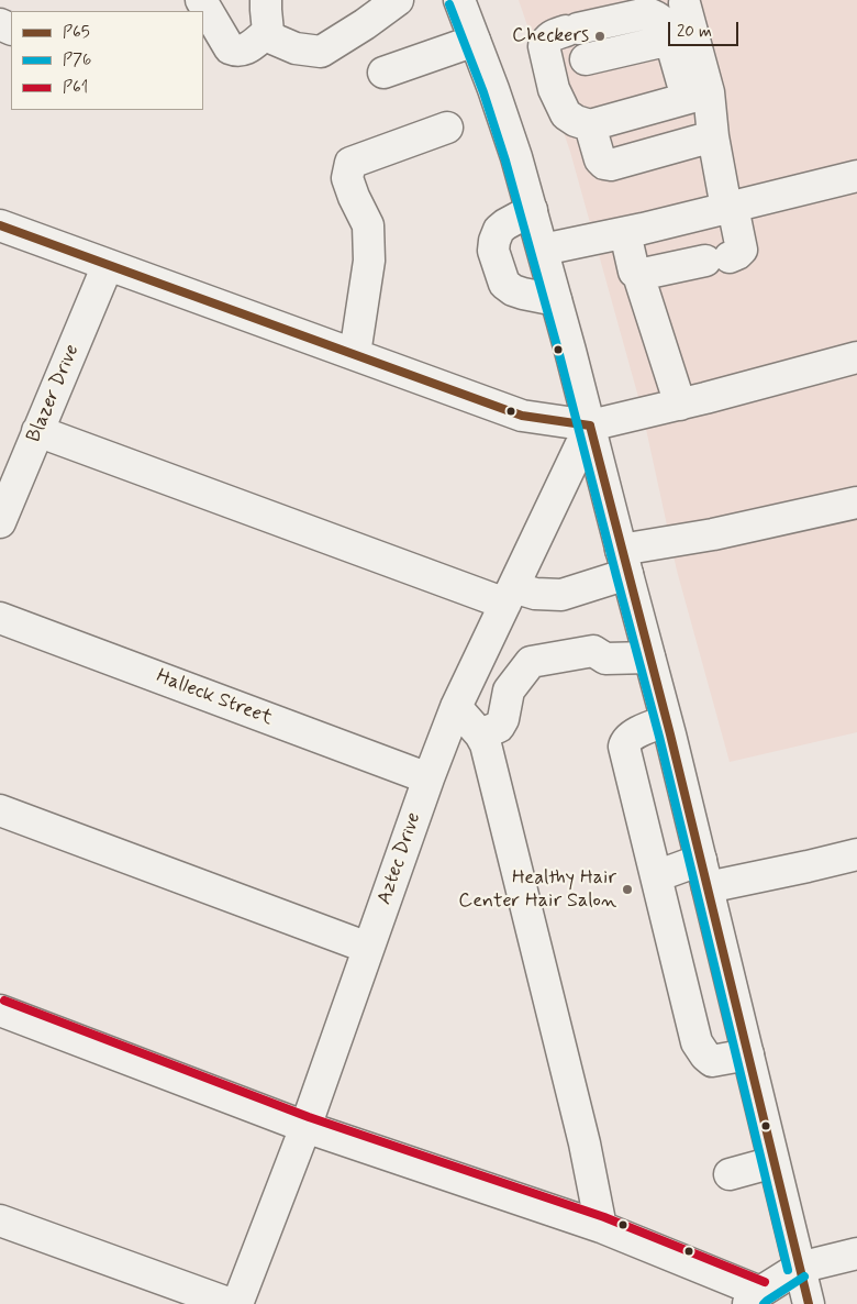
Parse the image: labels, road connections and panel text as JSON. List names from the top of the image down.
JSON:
{
  "streets": {
    "street": ["Blazer Drive", "Halleck Street", "Aztec Drive"]
  },
  "crossings": [
    ["Halleck Street", "Aztec Drive"]
  ],
  "places": ["Checkers", "Healthy Hair Center Hair Salon"],
  "lines": ["transit line P76", "transit line P65", "transit line P61"],
  "legend": ["P65", "P76", "P61"],
  "scale_bar": "20 m"
}
